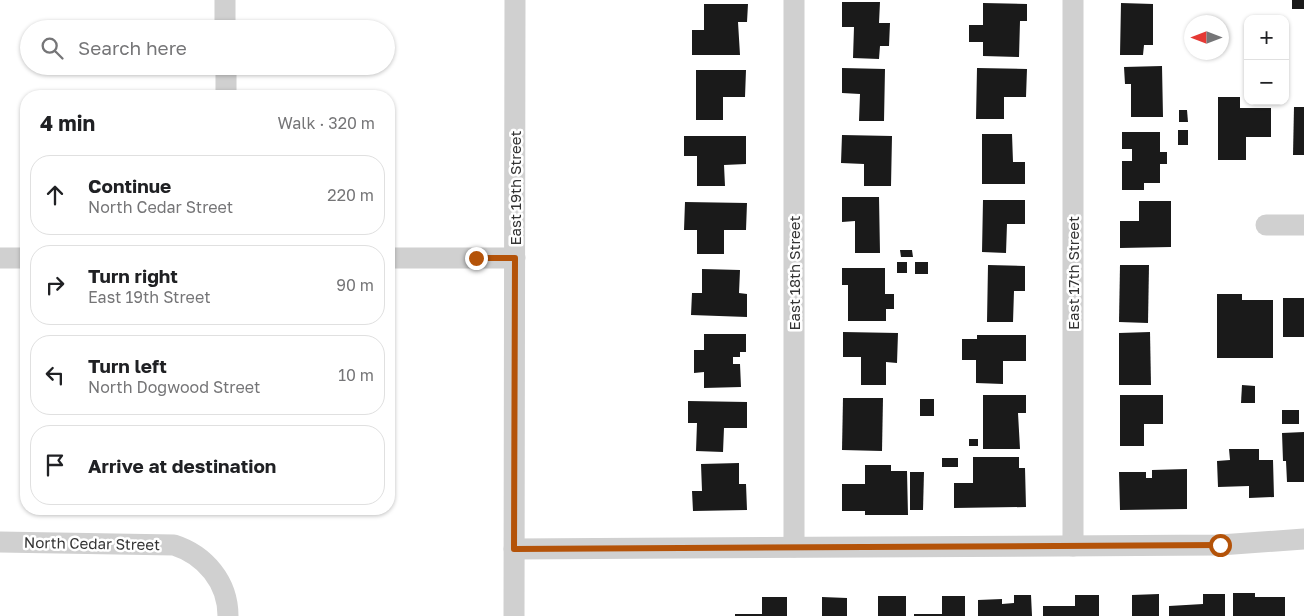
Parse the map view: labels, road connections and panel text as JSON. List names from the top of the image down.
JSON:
{
  "streets": {
    "street": [
      "East 19th Street",
      "East 18th Street",
      "East 17th Street",
      "North Cedar Street"
    ]
  },
  "north": "left",
  "page": {
    "map_buttons": ["+", "−"],
    "search": "Search here",
    "heading": ["4 min", "Walk · 320 m"],
    "list": [
      ["Continue", "North Cedar Street", "220 m"],
      ["Turn right", "East 19th Street", "90 m"],
      ["Turn left", "North Dogwood Street", "10 m"],
      "Arrive at destination"
    ]
  }
}
